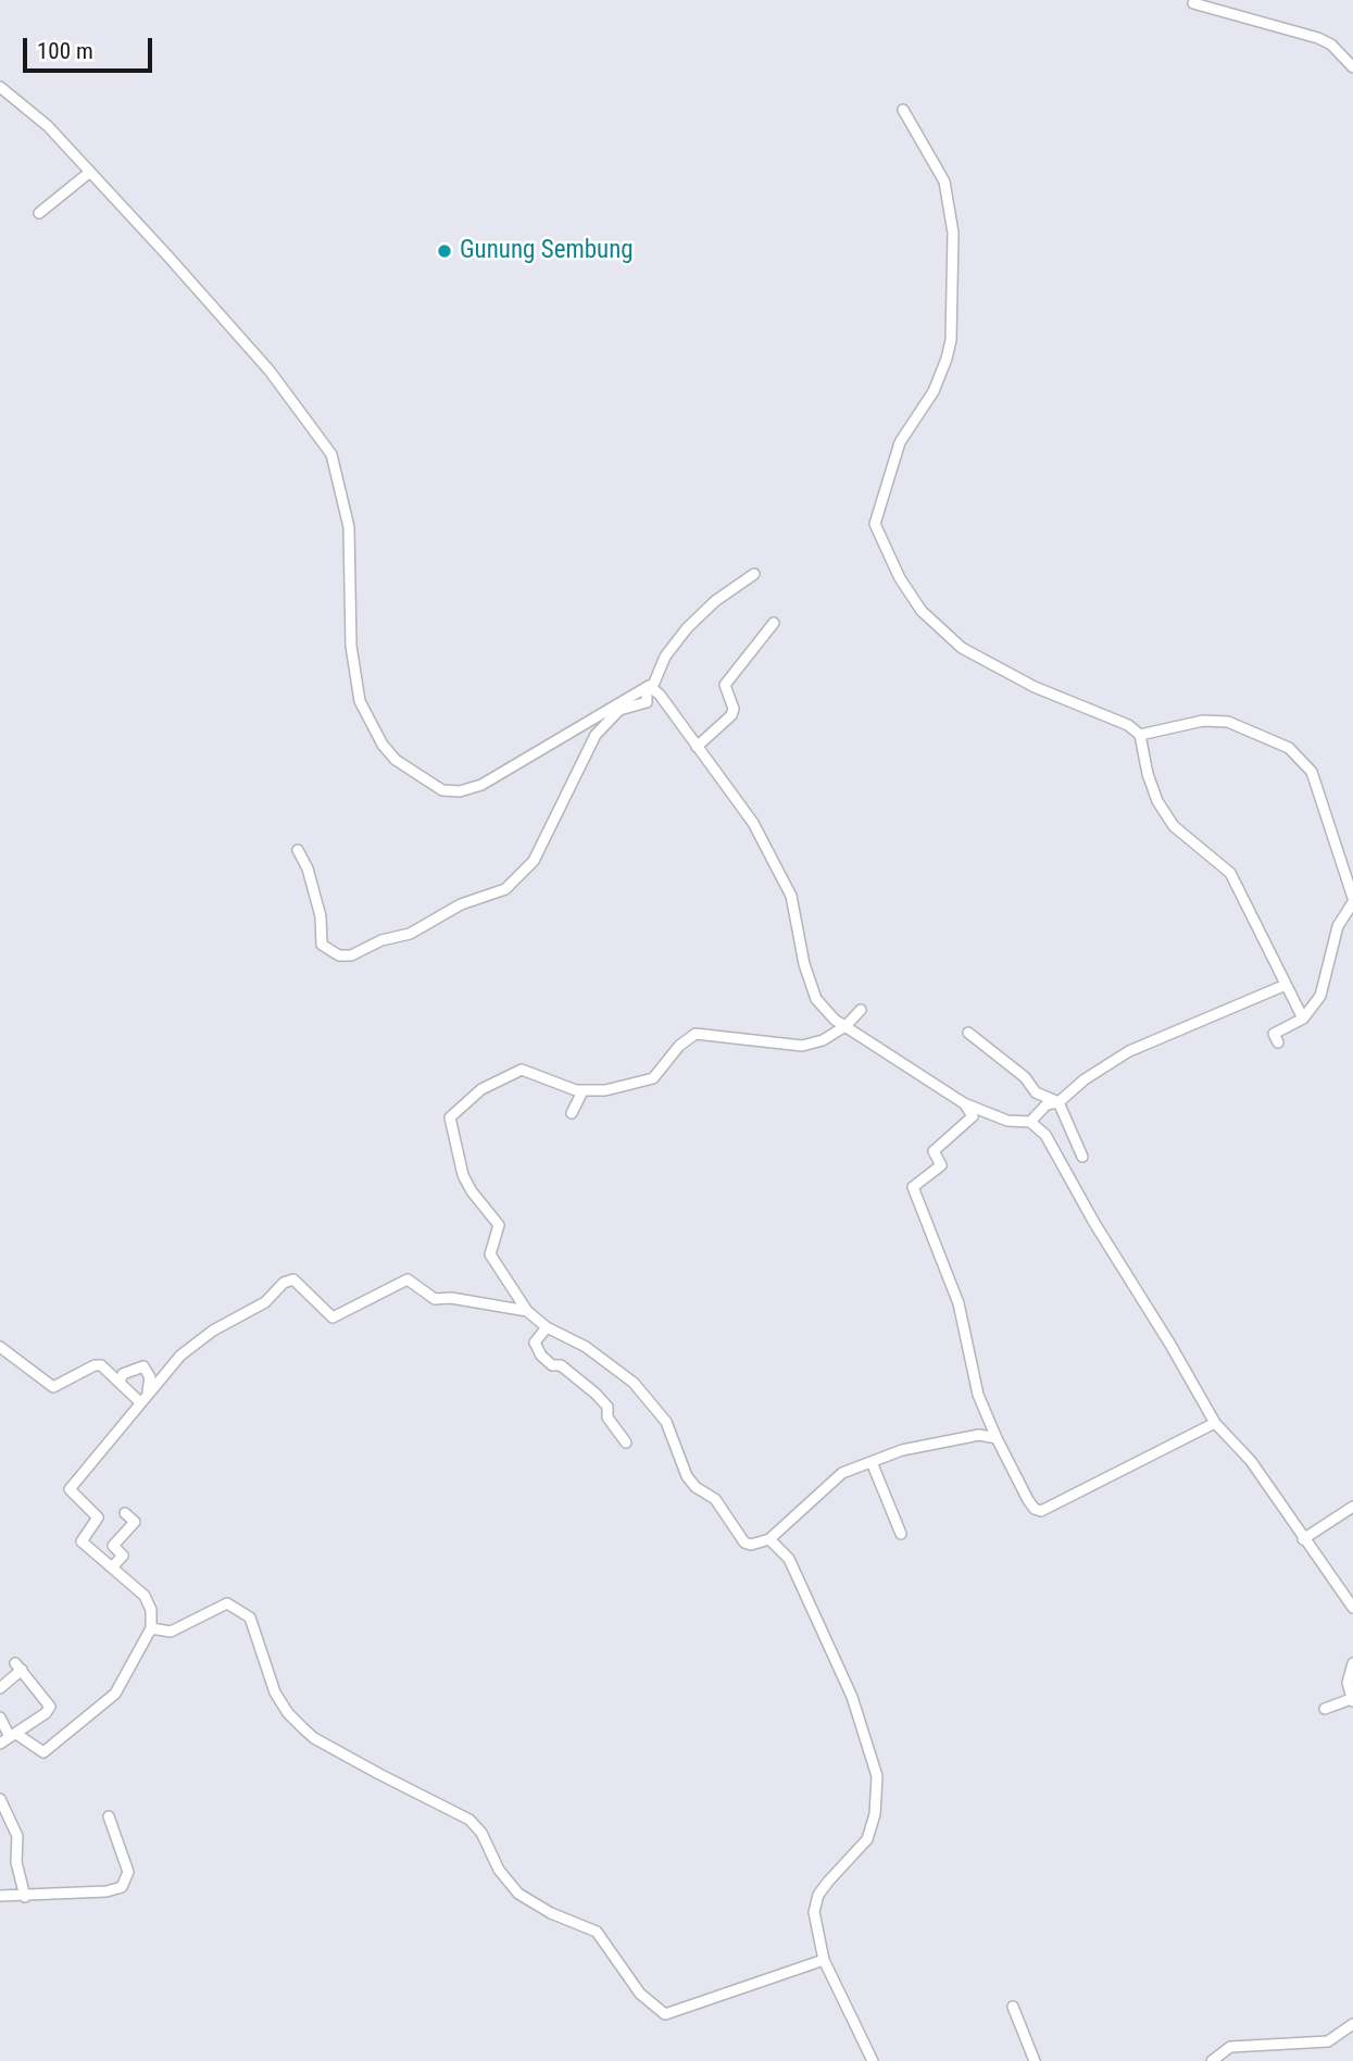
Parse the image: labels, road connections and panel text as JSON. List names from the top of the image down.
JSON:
{
  "places": ["Gunung Sembung"],
  "scale_bar": "100 m"
}
